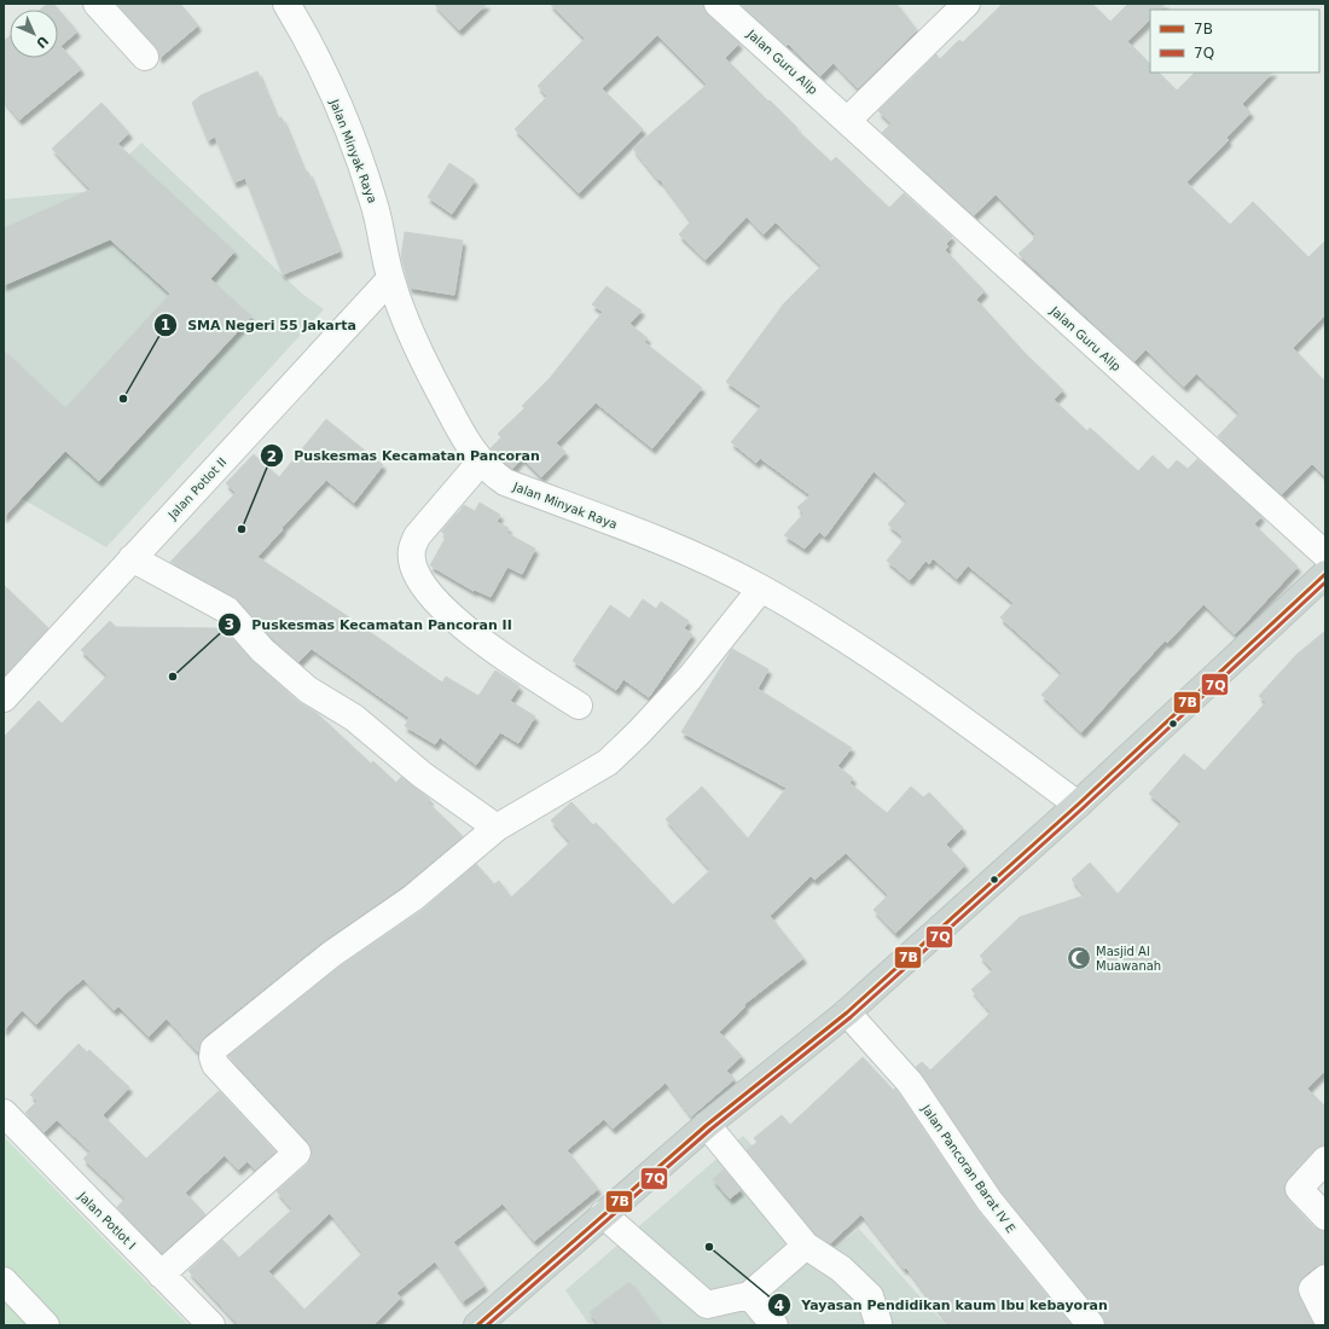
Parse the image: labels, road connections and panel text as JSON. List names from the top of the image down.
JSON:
{
  "streets": {
    "street": [
      "Jalan Guru Alip",
      "Jalan Minyak Raya",
      "Jalan Potlot II",
      "Jalan Pancoran Barat IV E",
      "Jalan Potlot I"
    ]
  },
  "crossings": [
    ["Jalan Minyak Raya", "Jalan Potlot II"]
  ],
  "places": {
    "other": [
      "SMA Negeri 55 Jakarta",
      "Puskesmas Kecamatan Pancoran",
      "Puskesmas Kecamatan Pancoran II",
      "Yayasan Pendidikan kaum Ibu kebayoran"
    ],
    "mosque": ["Masjid Al Muawanah"]
  },
  "lines": ["transit line 7B", "transit line 7Q"],
  "legend": ["7B", "7Q"],
  "north": "bottom right"
}
